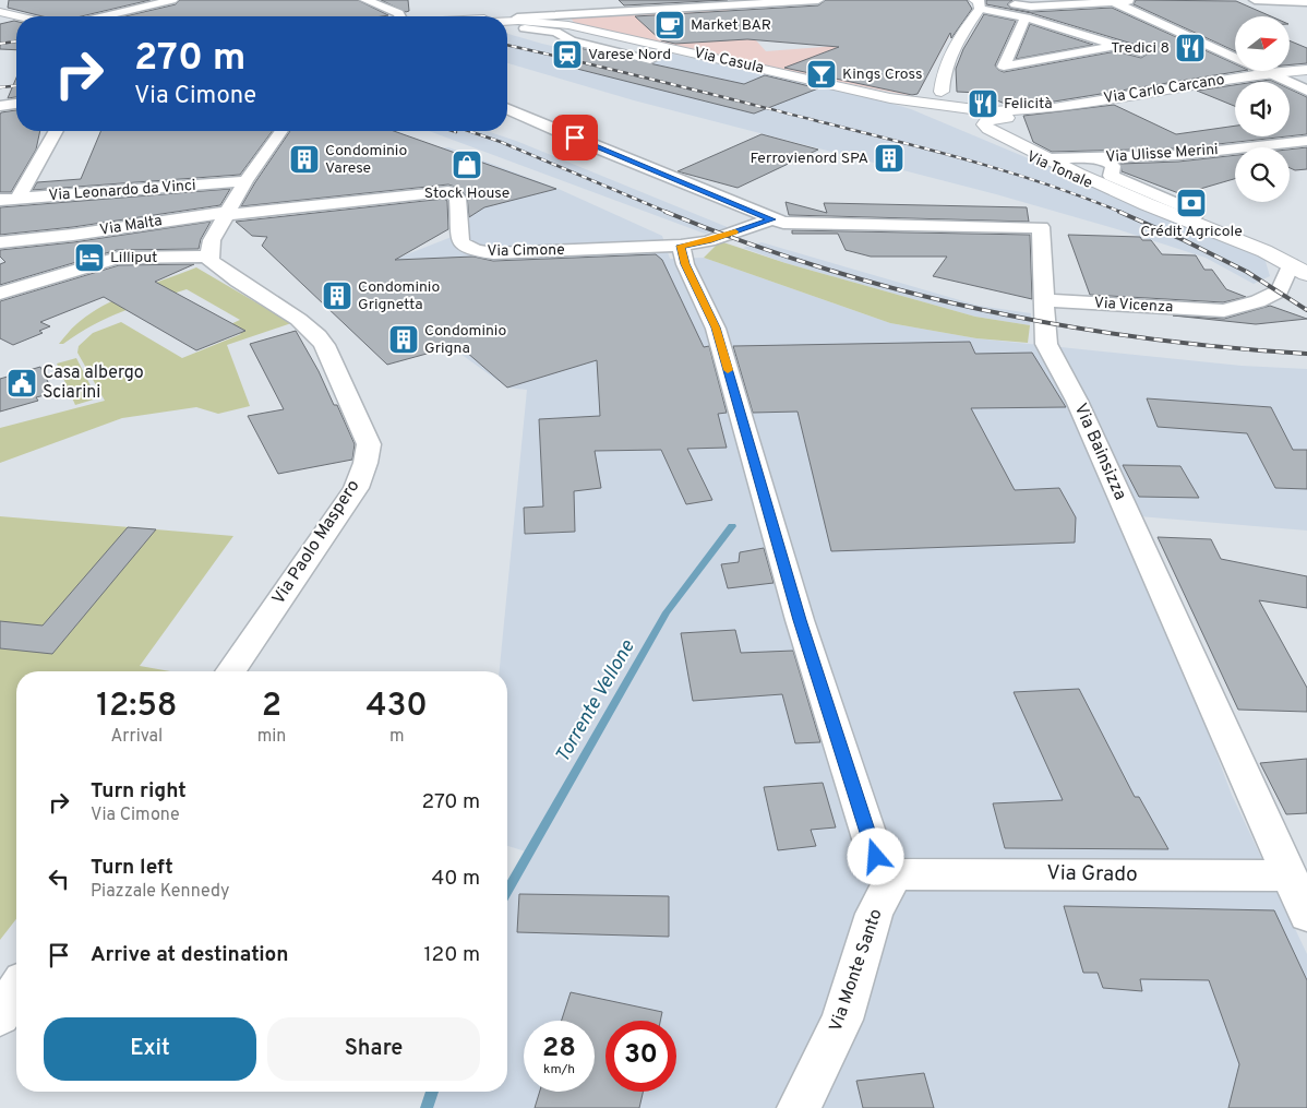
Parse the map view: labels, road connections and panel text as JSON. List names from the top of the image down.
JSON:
{
  "streets": {
    "main road": ["Via Casula", "Via Carlo Carcano", "Via Tonale"],
    "street": [
      "Via Ulisse Merini",
      "Via Leonardo da Vinci",
      "Via Malta",
      "Via Cimone",
      "Via Vicenza",
      "Via Bainsizza",
      "Via Paolo Maspero",
      "Via Grado",
      "Via Monte Santo"
    ]
  },
  "crossings": [
    ["Via Carlo Carcano", "Via Tonale"],
    ["Via Ulisse Merini", "Via Tonale"],
    ["Via Tonale", "Via Vicenza"],
    ["Via Malta", "Via Cimone"],
    ["Via Cimone", "Via Bainsizza"],
    ["Via Vicenza", "Via Bainsizza"],
    ["Via Bainsizza", "Via Grado"],
    ["Via Grado", "Via Monte Santo"]
  ],
  "water": ["Torrente Vellone"],
  "places": {
    "cafe": ["Market BAR"],
    "restaurant": ["Tredici 8", "Felicità"],
    "station": ["Varese Nord"],
    "bar": ["Kings Cross"],
    "building": [
      "Ferrovienord SPA",
      "Condominio Varese",
      "Condominio Grignetta",
      "Condominio Grigna"
    ],
    "shop": ["Stock House"],
    "bank": ["Crédit Agricole"],
    "hotel": ["Lilliput"],
    "public building": ["Casa albergo Sciarini"]
  },
  "north": "right",
  "page": {
    "turn": ["270 m", "Via Cimone"],
    "eta": [
      "12:58",
      "Arrival",
      "2",
      "min",
      "430",
      "m"
    ],
    "list": [
      {
        "name": "Turn right",
        "note": "Via Cimone",
        "value": "270 m"
      },
      {
        "name": "Turn left",
        "note": "Piazzale Kennedy",
        "value": "40 m"
      },
      {
        "name": "Arrive at destination",
        "value": "120 m"
      }
    ],
    "buttons": ["Exit", "Share"],
    "speed": "28 km/h",
    "limit": "30"
  }
}
